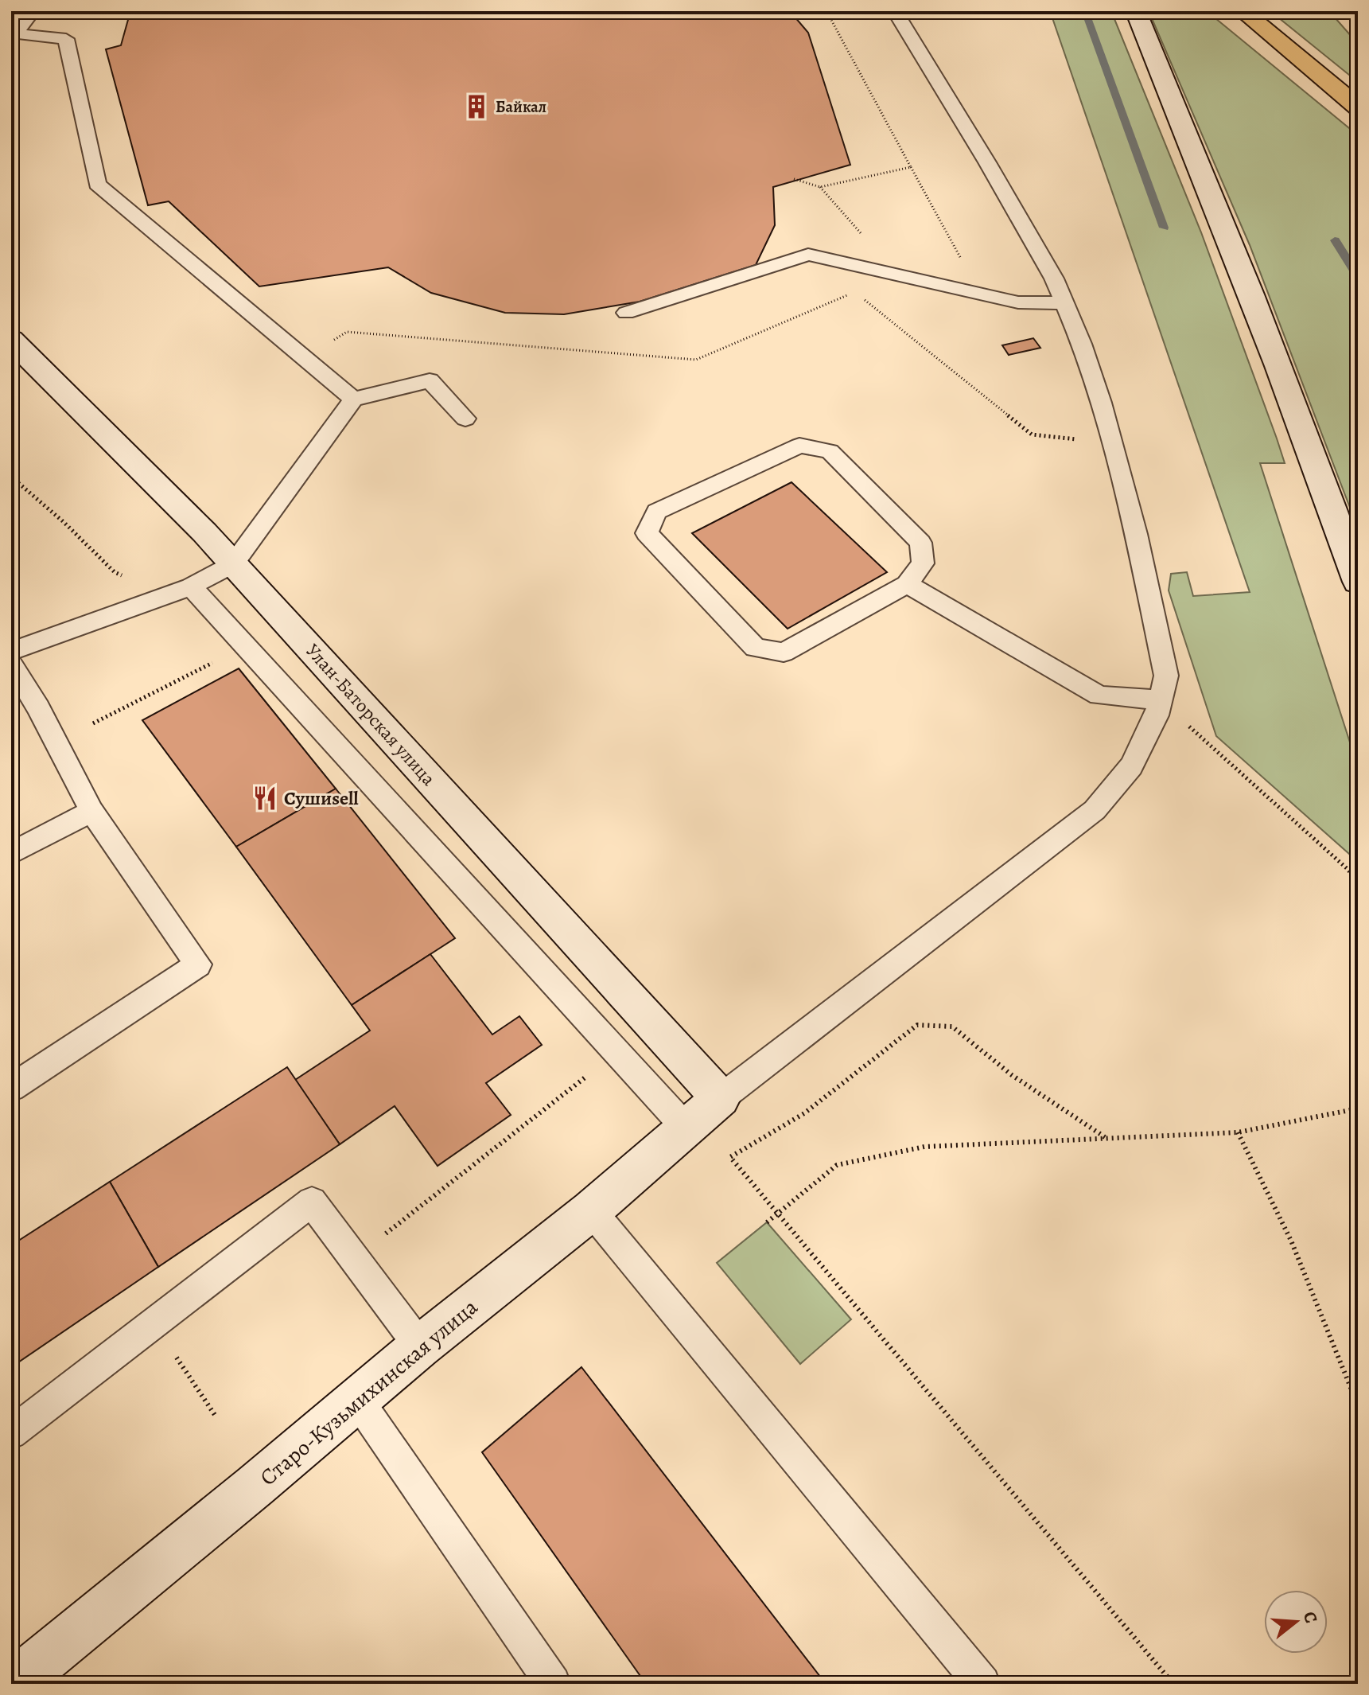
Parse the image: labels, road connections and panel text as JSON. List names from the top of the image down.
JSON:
{
  "streets": {
    "street": ["Улан-Баторская улица", "Старо-Кузьмихинская улица"]
  },
  "crossings": [
    ["Улан-Баторская улица", "Старо-Кузьмихинская улица"]
  ],
  "places": {
    "building": ["Байкал"],
    "restaurant": ["Сушиsell"]
  },
  "north": "right"
}
